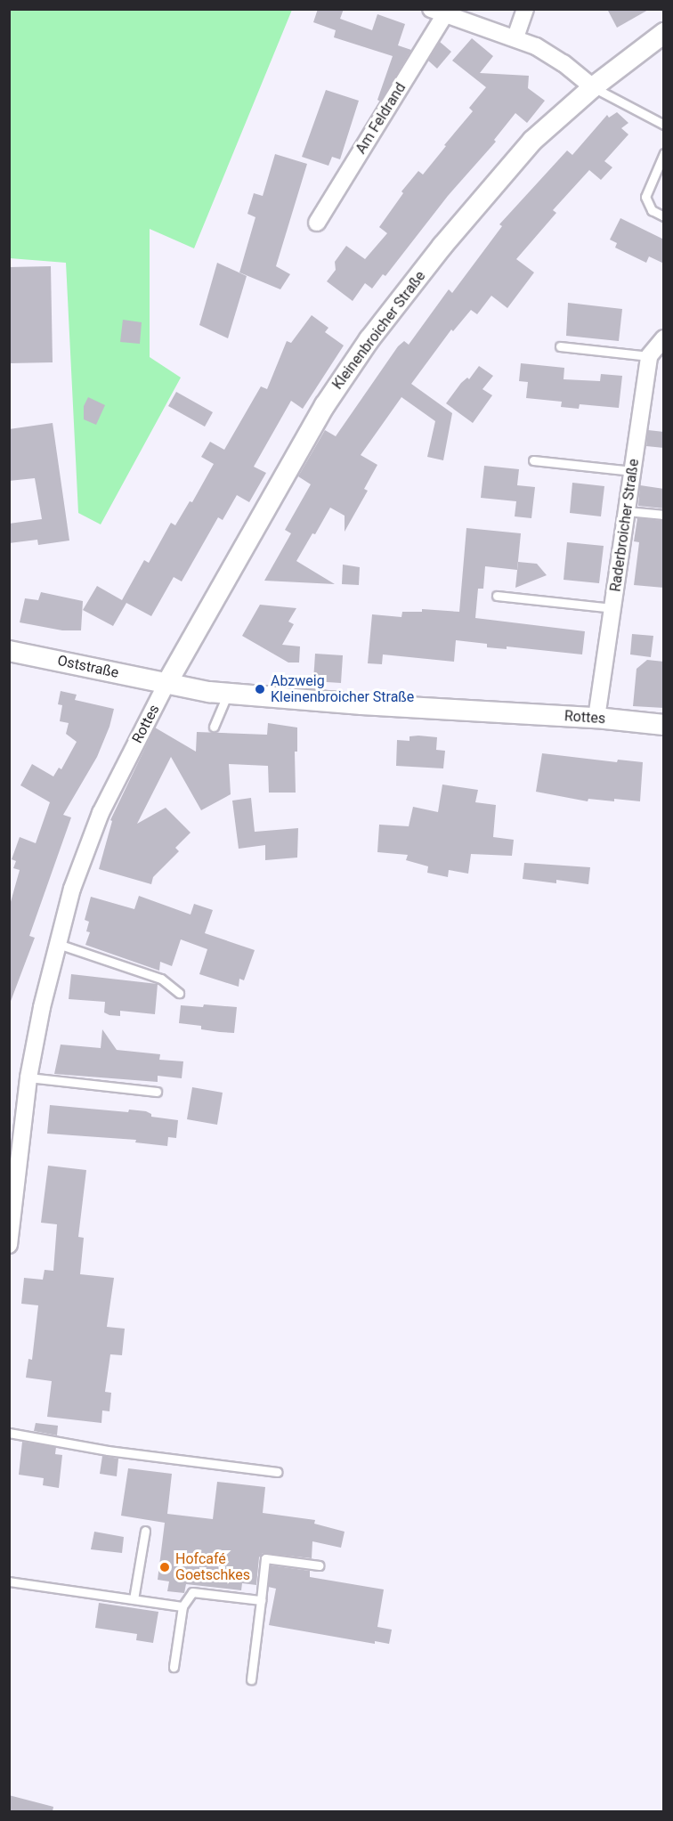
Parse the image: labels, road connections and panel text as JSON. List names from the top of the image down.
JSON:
{
  "streets": {
    "street": [
      "Am Feldrand",
      "Kleinenbroicher Straße",
      "Raderbroicher Straße",
      "Oststraße",
      "Rottes"
    ]
  },
  "crossings": [
    ["Am Feldrand", "Kleinenbroicher Straße"],
    ["Kleinenbroicher Straße", "Oststraße"],
    ["Kleinenbroicher Straße", "Rottes"],
    ["Raderbroicher Straße", "Rottes"],
    ["Oststraße", "Rottes"]
  ],
  "places": ["Abzweig Kleinenbroicher Straße", "Hofcafé Goetschkes"]
}
